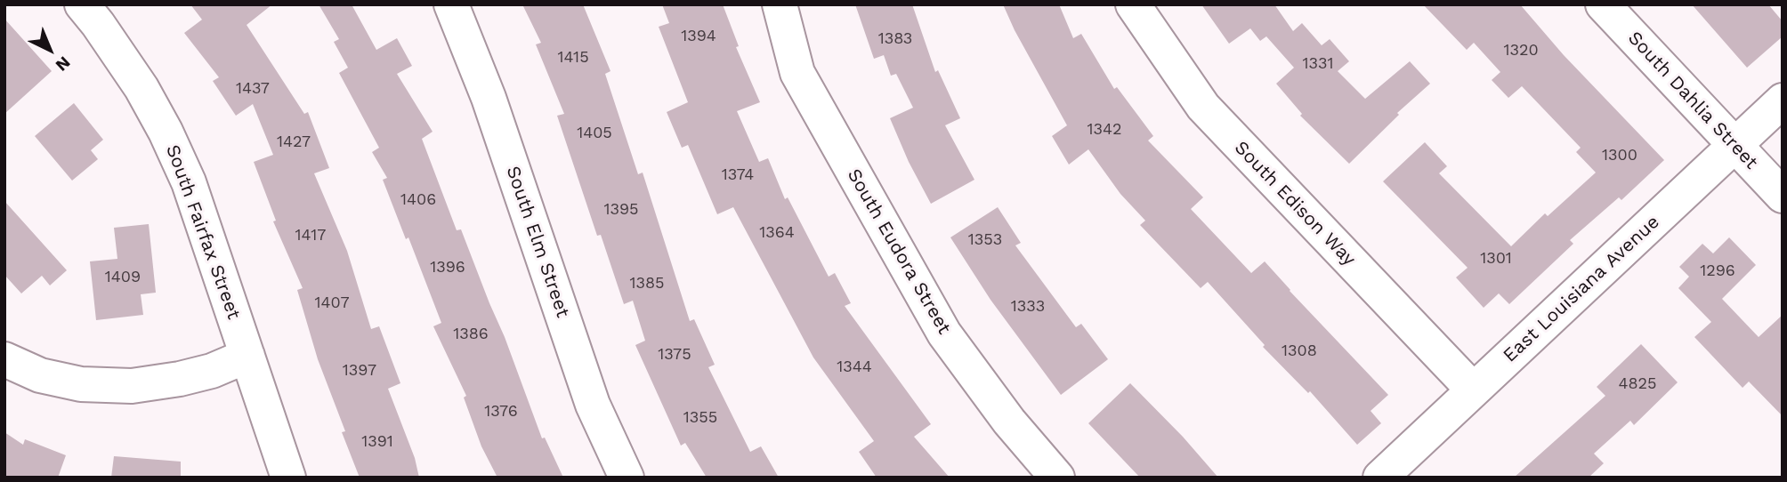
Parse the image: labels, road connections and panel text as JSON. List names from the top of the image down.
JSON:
{
  "streets": {
    "street": [
      "South Dahlia Street",
      "South Edison Way",
      "South Fairfax Street",
      "South Elm Street",
      "South Eudora Street",
      "East Louisiana Avenue"
    ]
  },
  "crossings": [
    ["South Dahlia Street", "East Louisiana Avenue"],
    ["South Edison Way", "East Louisiana Avenue"]
  ],
  "house_numbers": [
    "1394",
    "1383",
    "1320",
    "1415",
    "1331",
    "1437",
    "1342",
    "1405",
    "1427",
    "1300",
    "1374",
    "1406",
    "1395",
    "1364",
    "1417",
    "1353",
    "1301",
    "1396",
    "1296",
    "1409",
    "1385",
    "1407",
    "1333",
    "1386",
    "1308",
    "1375",
    "1344",
    "1397",
    "4825",
    "1376",
    "1355",
    "1391"
  ],
  "north": "bottom right"
}
